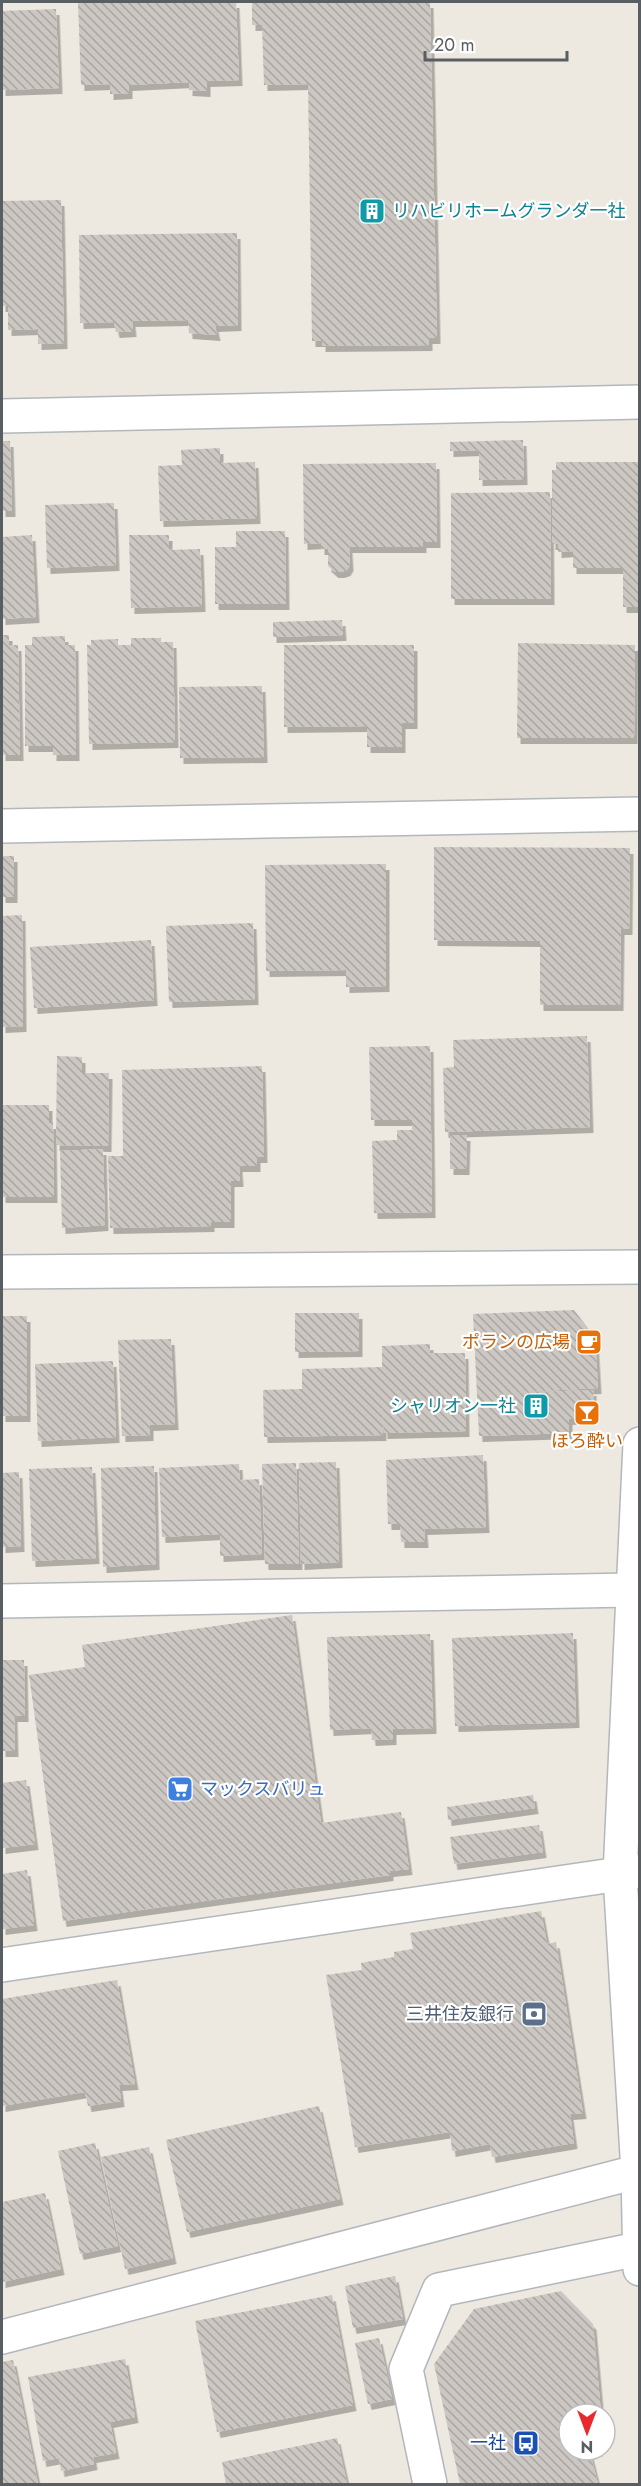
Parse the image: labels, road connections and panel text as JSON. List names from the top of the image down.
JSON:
{
  "places": {
    "building": ["リハビリホームグランダ一社", "シャリオン一社"],
    "cafe": ["ポランの広場"],
    "bar": ["ほろ酔い"],
    "supermarket": ["マックスバリュ"],
    "bank": ["三井住友銀行"],
    "bus stop": ["一社"]
  },
  "scale_bar": "20 m",
  "north": "bottom"
}
